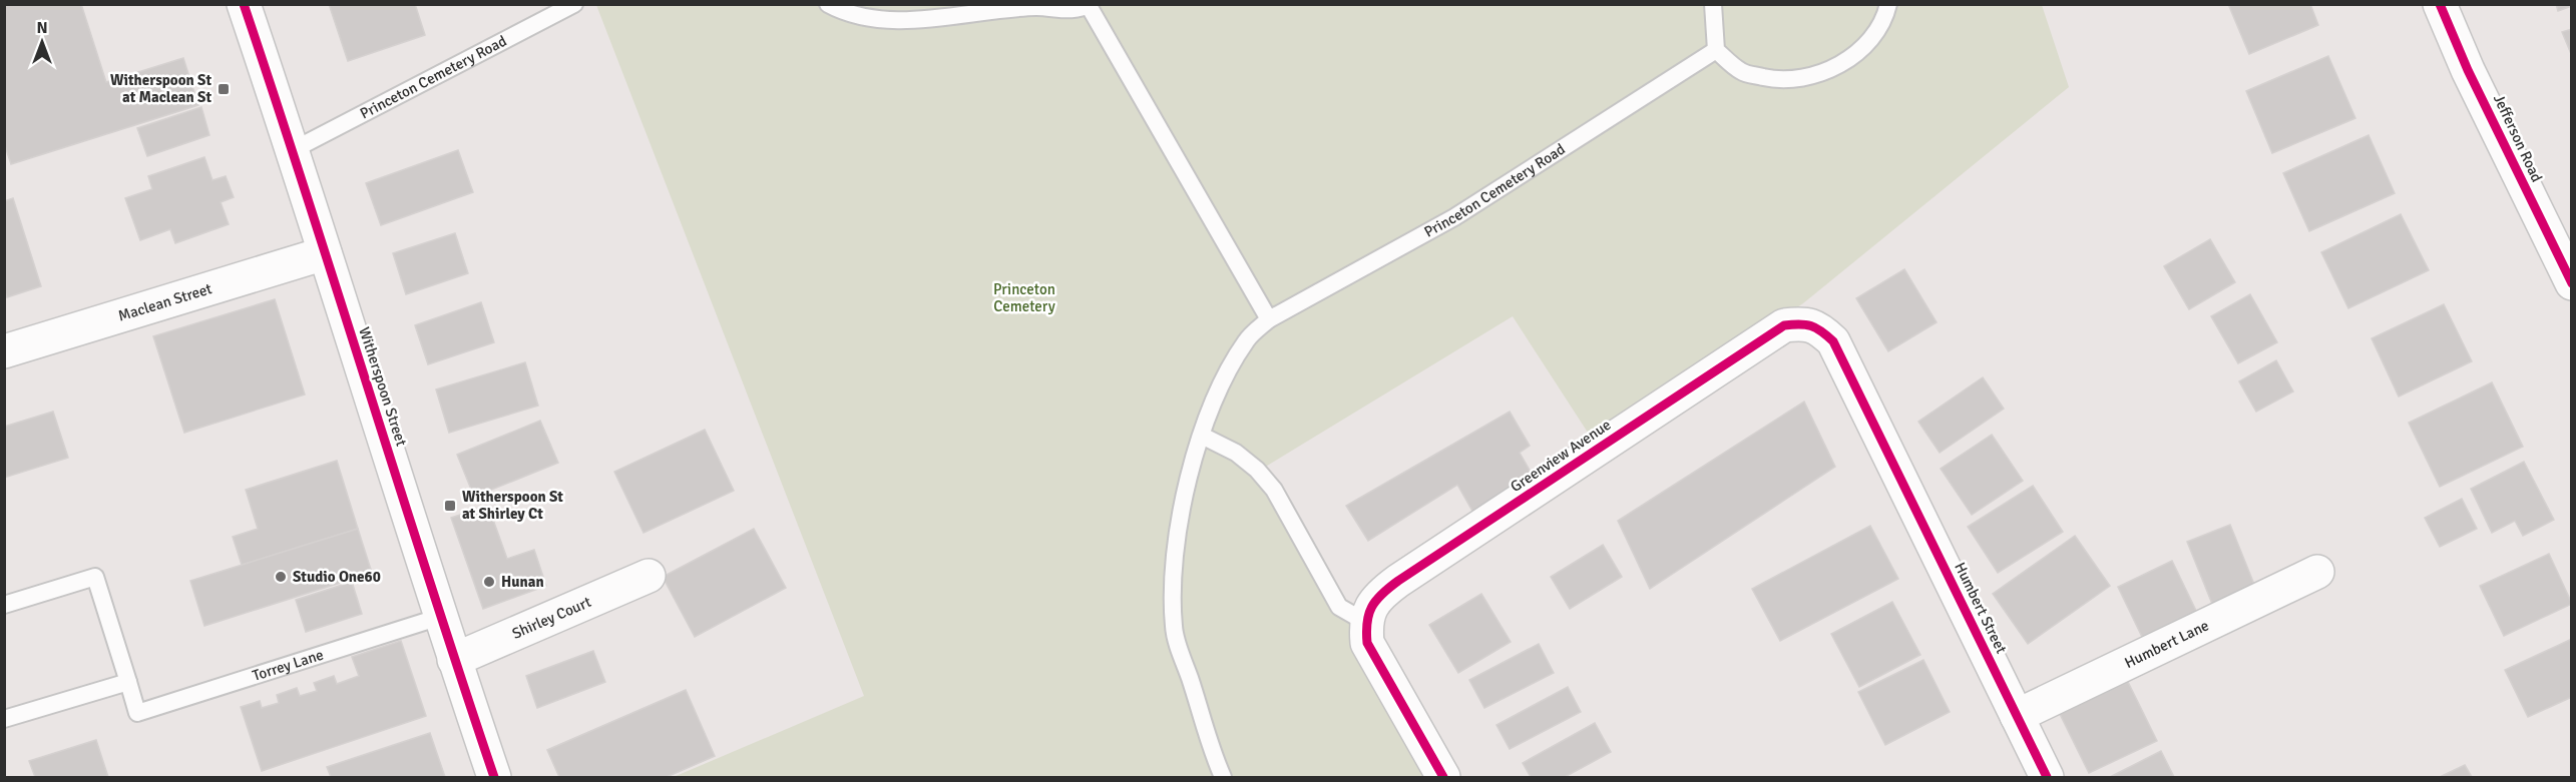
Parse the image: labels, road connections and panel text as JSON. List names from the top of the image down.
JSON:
{
  "streets": {
    "street": [
      "Jefferson Road",
      "Maclean Street",
      "Witherspoon Street",
      "Greenview Avenue",
      "Humbert Street",
      "Shirley Court",
      "Humbert Lane"
    ],
    "lane": ["Princeton Cemetery Road", "Torrey Lane"]
  },
  "crossings": [
    ["Princeton Cemetery Road", "Witherspoon Street"],
    ["Maclean Street", "Witherspoon Street"],
    ["Witherspoon Street", "Shirley Court"],
    ["Witherspoon Street", "Torrey Lane"],
    ["Greenview Avenue", "Humbert Street"],
    ["Humbert Street", "Humbert Lane"]
  ],
  "parks": ["Princeton Cemetery"],
  "places": {
    "transit": ["Witherspoon St at Maclean St", "Witherspoon St at Shirley Ct"],
    "other": ["Studio One60", "Hunan"]
  },
  "north": "top"
}
